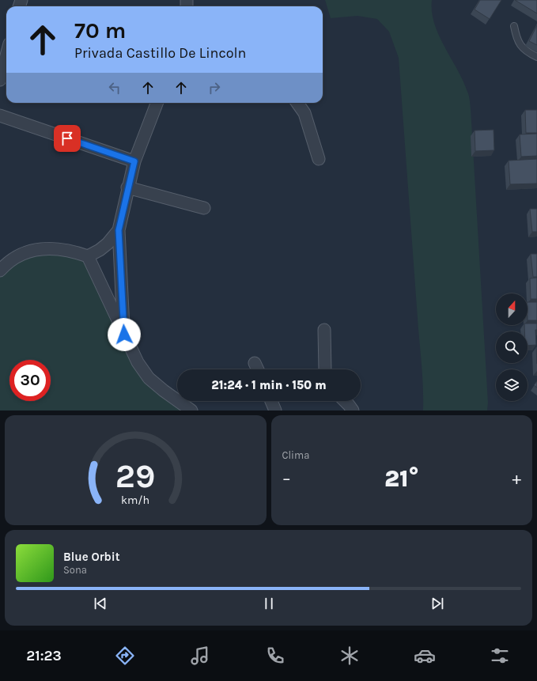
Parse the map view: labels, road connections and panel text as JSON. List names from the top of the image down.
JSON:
{
  "north": "top",
  "page": {
    "turn": ["70 m", "Privada Castillo De Lincoln"],
    "limit": "30",
    "trip": "21:24 · 1 min · 150 m",
    "tile": "Clima",
    "heat": ["−", "21°", "+"],
    "song": ["Blue Orbit", "Sona"],
    "tabs": "21:23",
    "gauge": ["29", "km/h"]
  }
}
